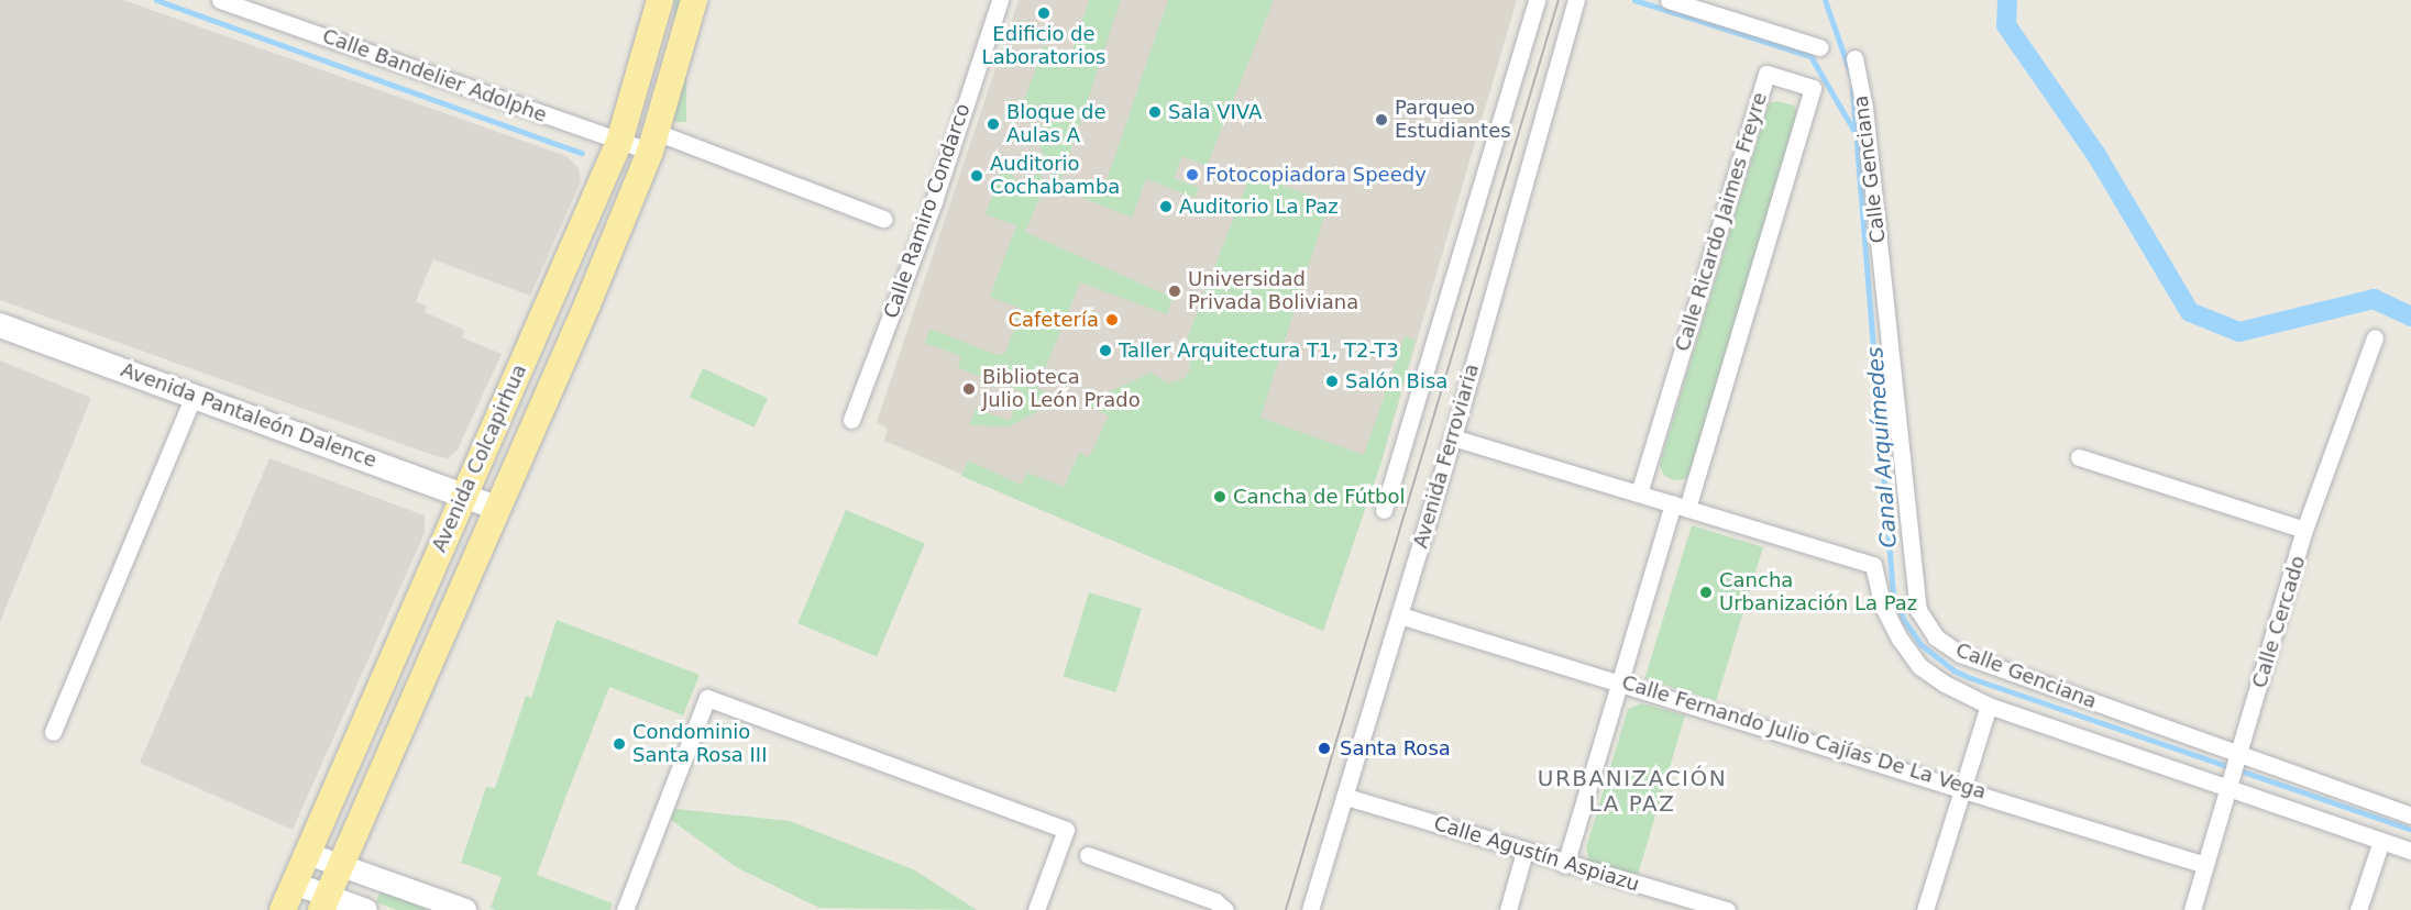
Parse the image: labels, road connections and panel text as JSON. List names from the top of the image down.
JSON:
{
  "streets": {
    "main road": ["Avenida Pantaleón Dalence", "Avenida Colcapirhua"],
    "street": [
      "Calle Bandelier Adolphe",
      "Calle Genciana",
      "Calle Ramiro Condarco",
      "Calle Ricardo Jaimes Freyre",
      "Avenida Ferroviaria",
      "Calle Cercado",
      "Calle Fernando Julio Cajías De La Vega",
      "Calle Agustín Aspiazu"
    ]
  },
  "crossings": [
    ["Calle Bandelier Adolphe", "Avenida Colcapirhua"],
    ["Calle Genciana", "Calle Ricardo Jaimes Freyre"],
    ["Calle Genciana", "Calle Cercado"],
    ["Avenida Pantaleón Dalence", "Avenida Colcapirhua"],
    ["Avenida Ferroviaria", "Calle Fernando Julio Cajías De La Vega"],
    ["Avenida Ferroviaria", "Calle Agustín Aspiazu"],
    ["Calle Cercado", "Calle Fernando Julio Cajías De La Vega"]
  ],
  "districts": ["URBANIZACIÓN LA PAZ"],
  "water": ["Canal Arquímedes"],
  "places": [
    "Edificio de Laboratorios",
    "Sala VIVA",
    "Parqueo Estudiantes",
    "Bloque de Aulas A",
    "Fotocopiadora Speedy",
    "Auditorio Cochabamba",
    "Auditorio La Paz",
    "Universidad Privada Boliviana",
    "Cafetería",
    "Taller Arquitectura T1, T2-T3",
    "Salón Bisa",
    "Biblioteca Julio León Prado",
    "Cancha de Fútbol",
    "Cancha Urbanización La Paz",
    "Condominio Santa Rosa III",
    "Santa Rosa"
  ]
}
